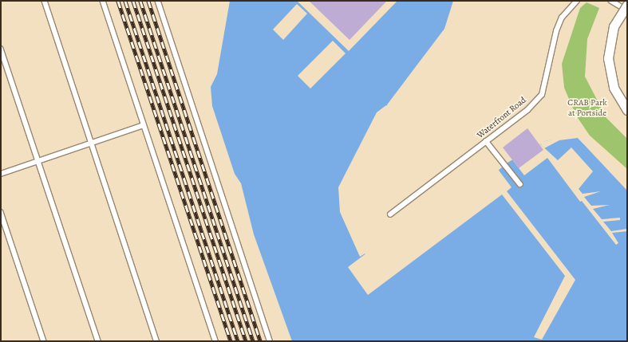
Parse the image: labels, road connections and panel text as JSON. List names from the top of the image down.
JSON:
{
  "streets": {
    "lane": ["Waterfront Road"]
  },
  "parks": ["CRAB Park at Portside"]
}
